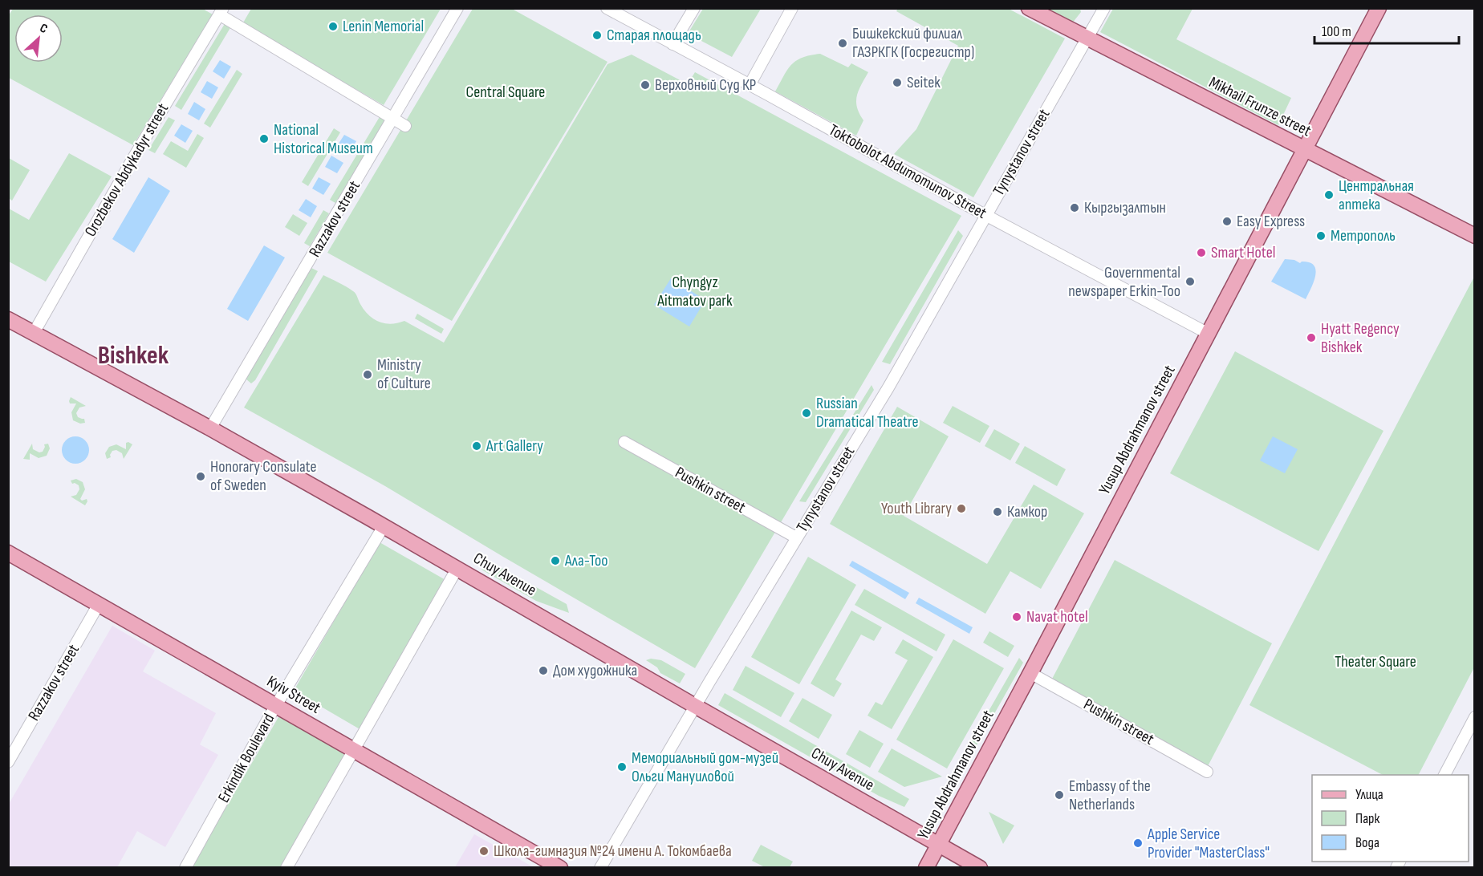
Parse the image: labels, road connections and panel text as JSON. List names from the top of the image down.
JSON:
{
  "streets": {
    "main road": [
      "Mikhail Frunze street",
      "Yusup Abdrahmanov street",
      "Chuy Avenue",
      "Kyiv Street"
    ],
    "street": [
      "Tynystanov street",
      "Orozbekov Abdykadyr street",
      "Toktobolot Abdumomunov Street",
      "Razzakov street",
      "Pushkin street",
      "Erkindik Boulevard"
    ]
  },
  "crossings": [
    ["Mikhail Frunze street", "Tynystanov street"],
    ["Mikhail Frunze street", "Yusup Abdrahmanov street"],
    ["Tynystanov street", "Toktobolot Abdumomunov Street"],
    ["Tynystanov street", "Pushkin street"],
    ["Tynystanov street", "Chuy Avenue"],
    ["Orozbekov Abdykadyr street", "Chuy Avenue"],
    ["Toktobolot Abdumomunov Street", "Yusup Abdrahmanov street"],
    ["Razzakov street", "Chuy Avenue"],
    ["Razzakov street", "Kyiv Street"],
    ["Yusup Abdrahmanov street", "Pushkin street"],
    ["Yusup Abdrahmanov street", "Chuy Avenue"],
    ["Chuy Avenue", "Erkindik Boulevard"],
    ["Kyiv Street", "Erkindik Boulevard"]
  ],
  "districts": ["Bishkek"],
  "parks": ["Central Square", "Chyngyz Aitmatov park", "Theater Square"],
  "places": [
    "Lenin Memorial",
    "Старая площадь",
    "Бишкекский филиал ГАЗРКГК (Госрегистр)",
    "Seitek",
    "Верховный Суд КР",
    "National Historical Museum",
    "Центральная аптека",
    "Кыргызалтын",
    "Easy Express",
    "Метрополь",
    "Smart Hotel",
    "Governmental newspaper Erkin-Too",
    "Hyatt Regency Bishkek",
    "Ministry of Culture",
    "Russian Dramatical Theatre",
    "Art Gallery",
    "Honorary Consulate of Sweden",
    "Youth Library",
    "Камкор",
    "Ала-Тоо",
    "Navat hotel",
    "Дом художника",
    "Мемориальный дом-музей Ольги Мануиловой",
    "Embassy of the Netherlands",
    "Apple Service Provider \"MasterClass\"",
    "Школа-гимназия №24 имени А. Токомбаева"
  ],
  "legend": ["Улица", "Парк", "Вода"],
  "scale_bar": "100 m",
  "north": "top right"
}
